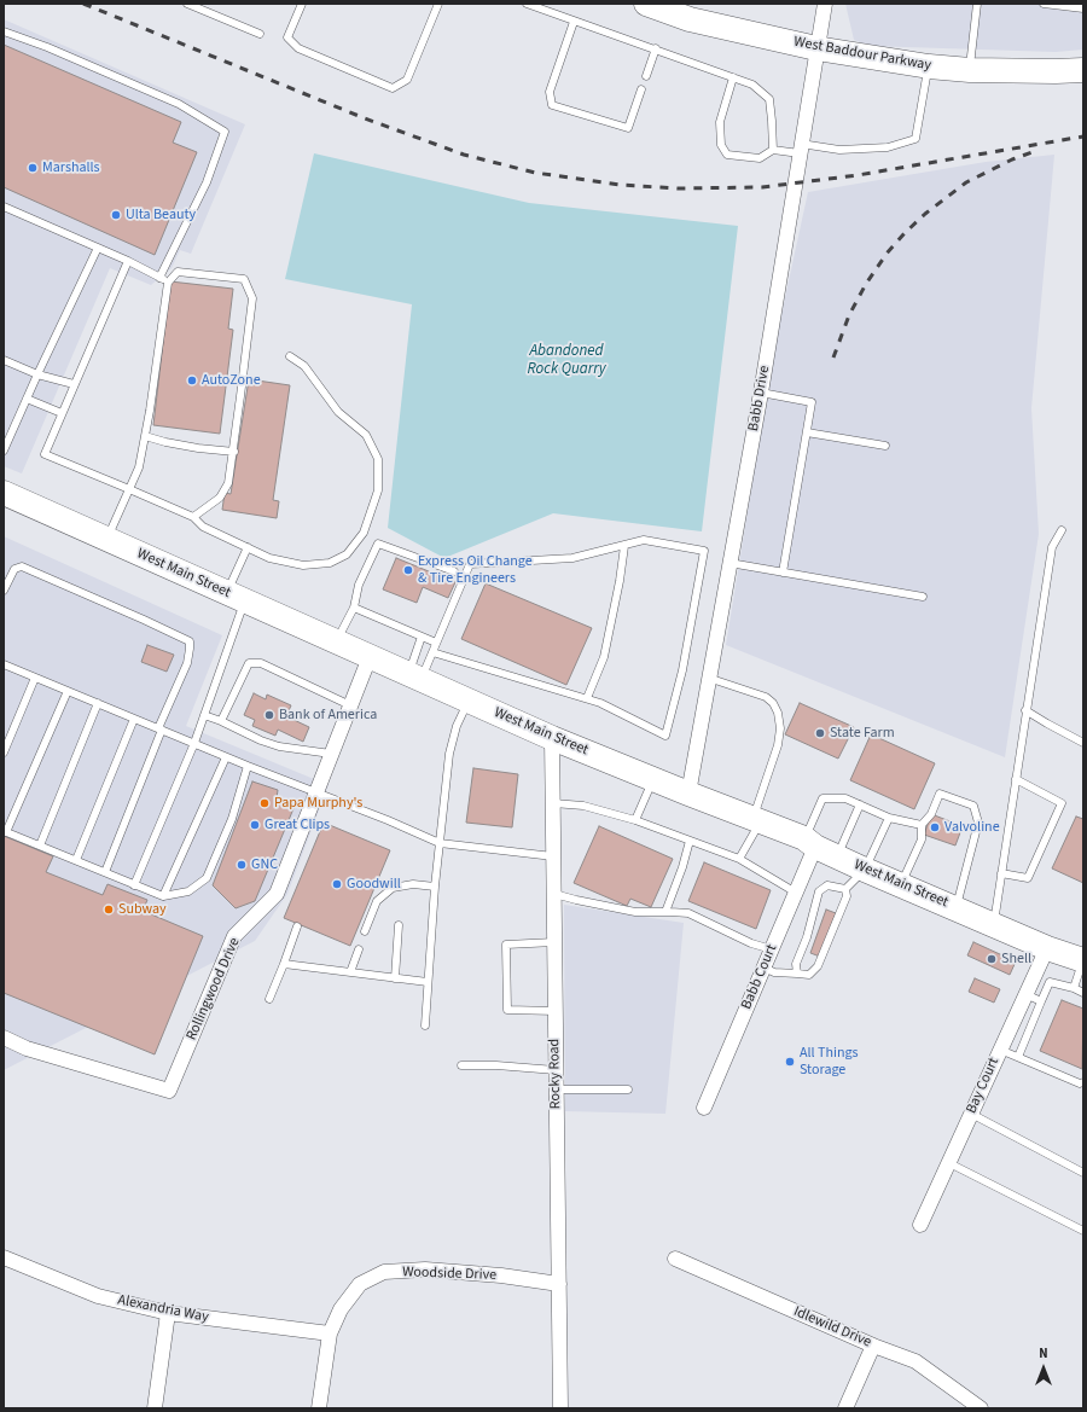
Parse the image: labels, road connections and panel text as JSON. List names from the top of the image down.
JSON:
{
  "streets": {
    "main road": ["West Baddour Parkway", "West Main Street"],
    "street": [
      "Babb Drive",
      "Babb Court",
      "Rollingwood Drive",
      "Rocky Road",
      "Bay Court",
      "Woodside Drive",
      "Alexandria Way",
      "Idlewild Drive"
    ]
  },
  "crossings": [
    ["West Baddour Parkway", "Babb Drive"],
    ["Babb Drive", "West Main Street"],
    ["West Main Street", "Babb Court"],
    ["West Main Street", "Rollingwood Drive"],
    ["West Main Street", "Rocky Road"],
    ["West Main Street", "Bay Court"],
    ["Rocky Road", "Woodside Drive"],
    ["Woodside Drive", "Alexandria Way"]
  ],
  "water": ["Abandoned Rock Quarry"],
  "places": [
    "Marshalls",
    "Ulta Beauty",
    "AutoZone",
    "Express Oil Change & Tire Engineers",
    "Bank of America",
    "State Farm",
    "Papa Murphy's",
    "Great Clips",
    "Valvoline",
    "GNC",
    "Goodwill",
    "Subway",
    "Shell",
    "All Things Storage"
  ],
  "north": "top"
}
